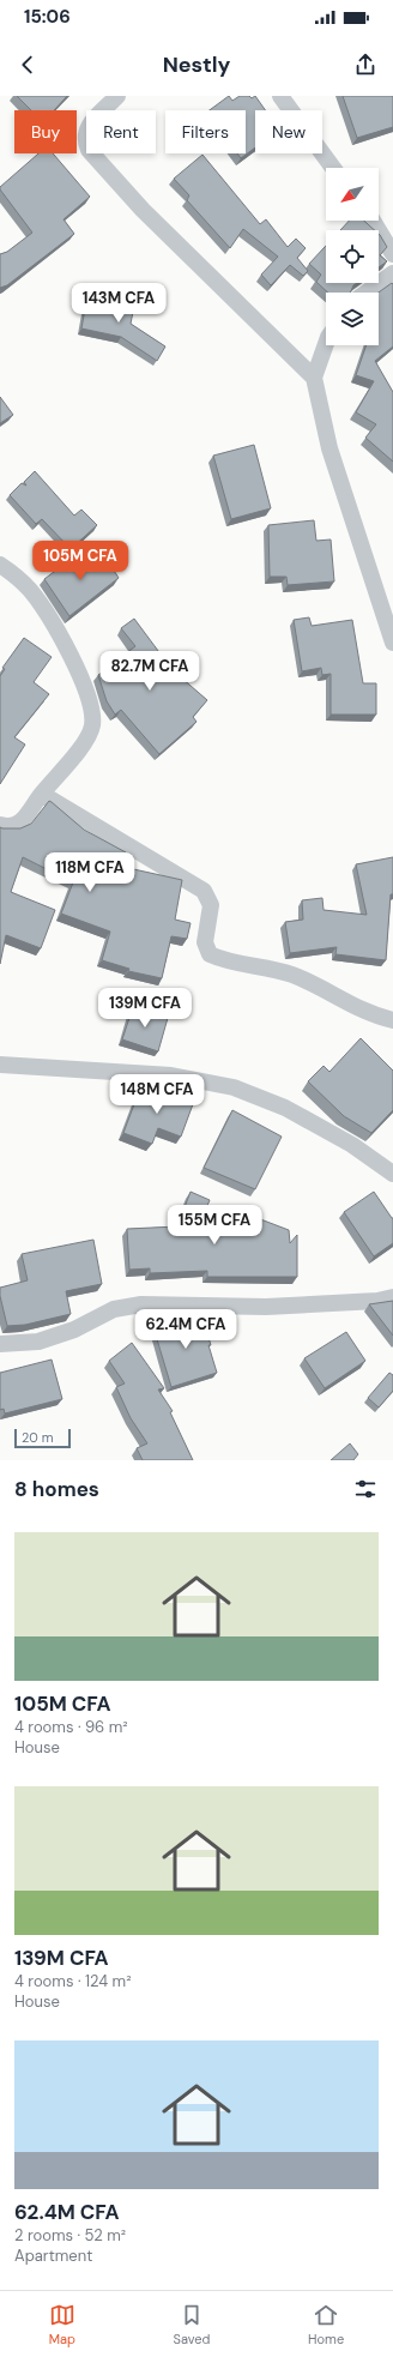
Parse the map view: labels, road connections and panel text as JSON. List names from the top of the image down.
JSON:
{
  "scale_bar": "20 m",
  "north": "bottom left",
  "page": {
    "status": "15:06",
    "header": "Nestly",
    "chip": [
      "Buy",
      "Rent",
      "Filters",
      "New"
    ],
    "price": [
      "143M CFA",
      "105M CFA",
      "82.7M CFA",
      "118M CFA",
      "139M CFA",
      "148M CFA",
      "155M CFA",
      "62.4M CFA"
    ],
    "scale": "20 m",
    "heading": "8 homes",
    "list": [
      {
        "name": "105M CFA",
        "note": "4 rooms · 96 m² · House"
      },
      {
        "name": "139M CFA",
        "note": "4 rooms · 124 m² · House"
      },
      {
        "name": "62.4M CFA",
        "note": "2 rooms · 52 m² · Apartment"
      }
    ],
    "tabs": ["Map", "Saved", "Home"]
  }
}
